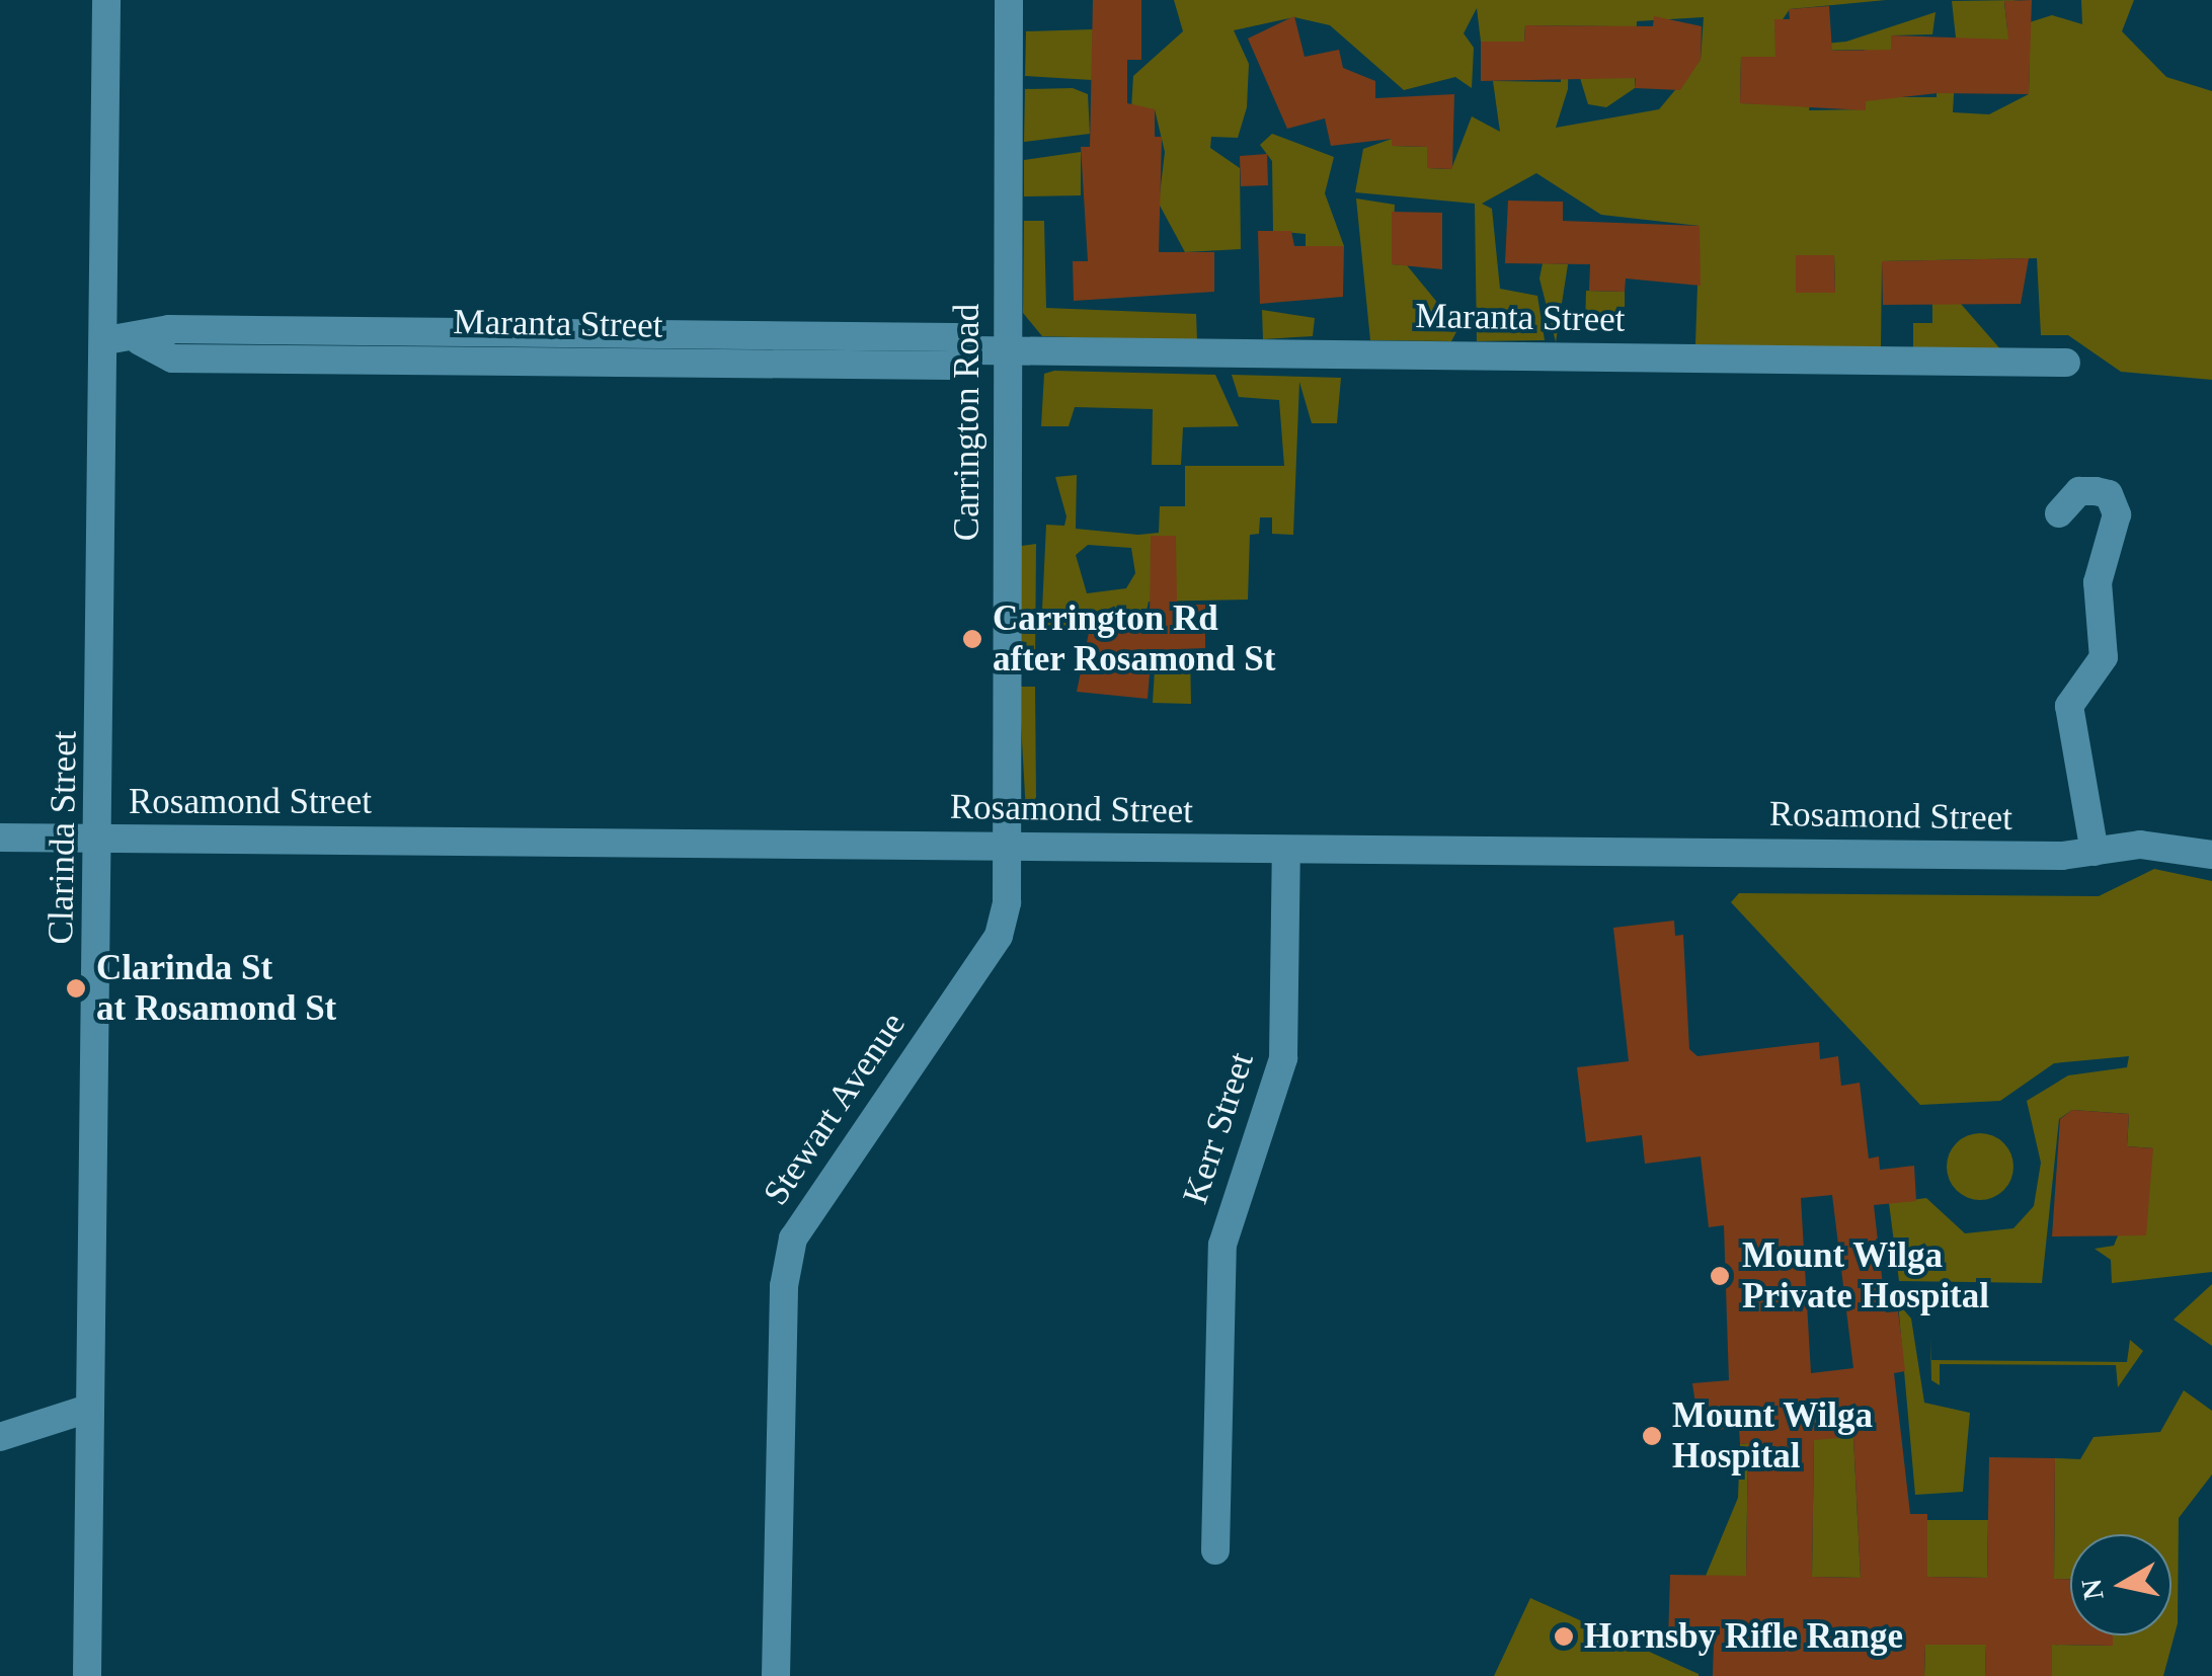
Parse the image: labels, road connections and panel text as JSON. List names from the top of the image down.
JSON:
{
  "streets": {
    "street": [
      "Maranta Street",
      "Carrington Road",
      "Rosamond Street",
      "Clarinda Street",
      "Stewart Avenue",
      "Kerr Street"
    ]
  },
  "crossings": [
    ["Maranta Street", "Carrington Road"],
    ["Maranta Street", "Clarinda Street"],
    ["Carrington Road", "Rosamond Street"],
    ["Carrington Road", "Stewart Avenue"],
    ["Rosamond Street", "Clarinda Street"],
    ["Rosamond Street", "Stewart Avenue"],
    ["Rosamond Street", "Kerr Street"]
  ],
  "places": [
    "Carrington Rd after Rosamond St",
    "Clarinda St at Rosamond St",
    "Mount Wilga Private Hospital",
    "Mount Wilga Hospital",
    "Hornsby Rifle Range"
  ],
  "north": "left"
}
